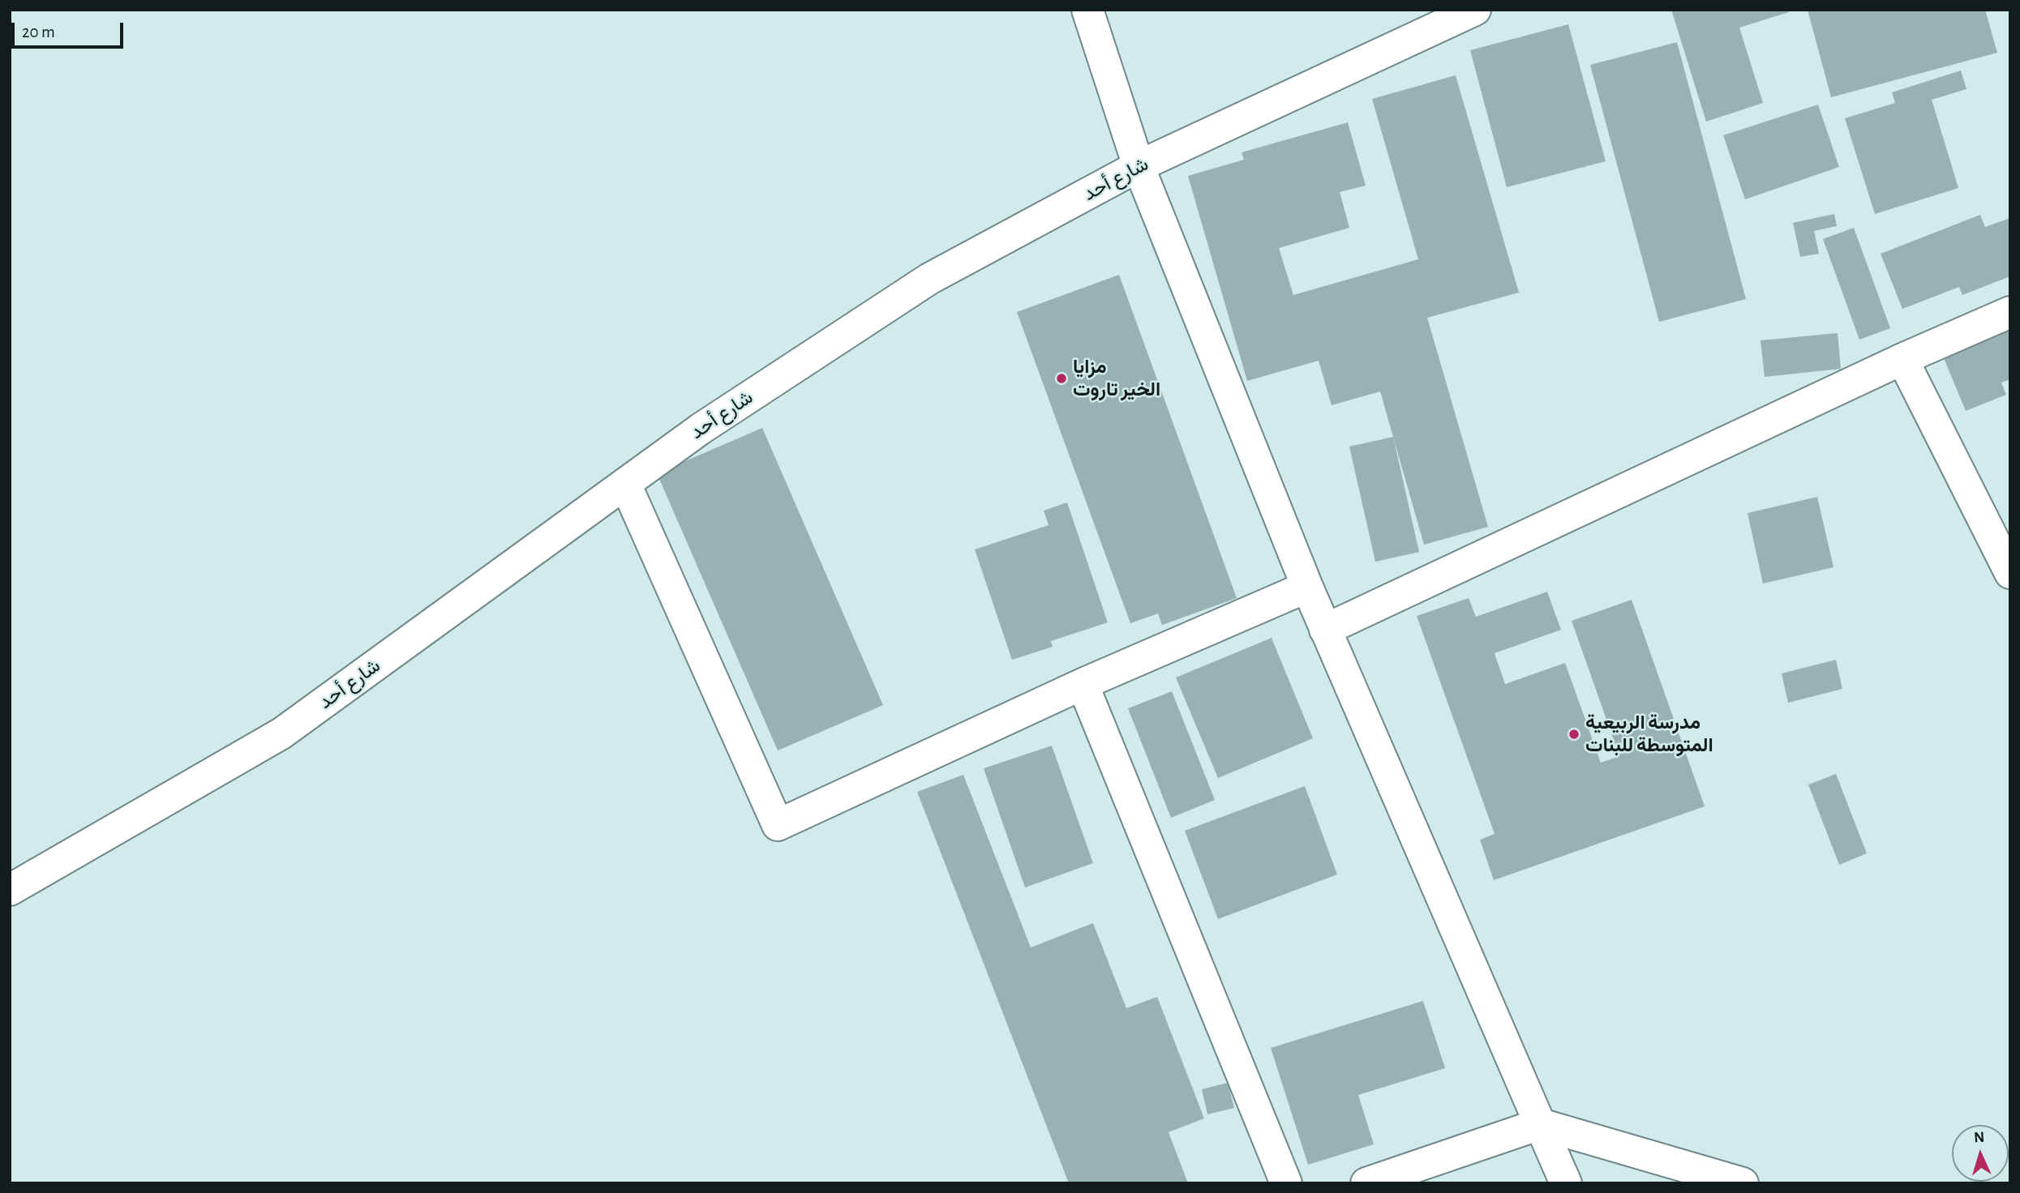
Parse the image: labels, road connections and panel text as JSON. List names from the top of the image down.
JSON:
{
  "streets": {
    "street": ["شارع أحد"]
  },
  "places": ["مزايا الخير تاروت", "مدرسة الربيعية المتوسطة للبنات"],
  "scale_bar": "20 m",
  "north": "top"
}
